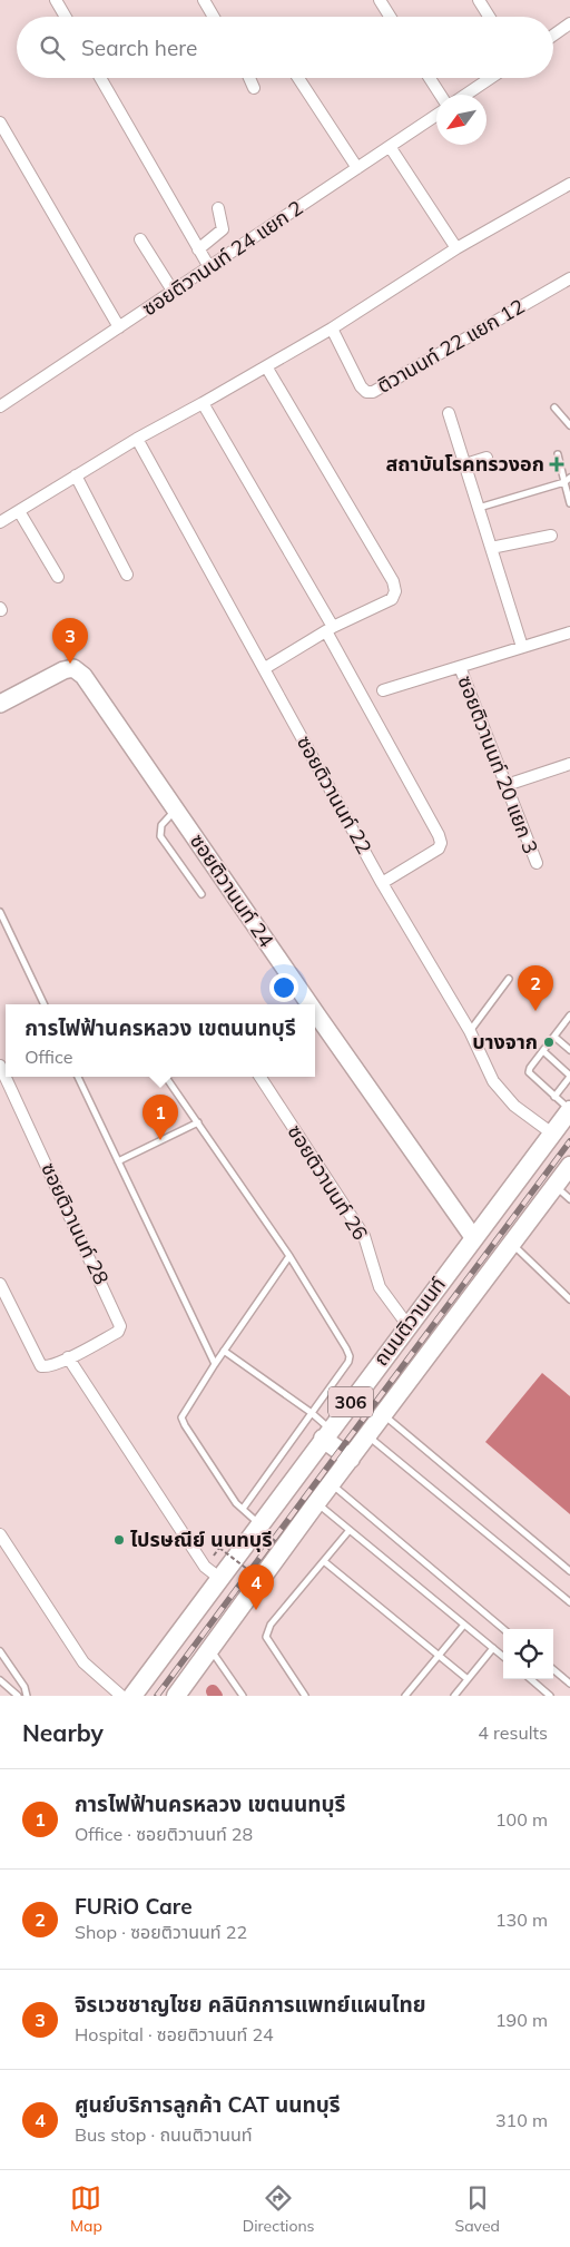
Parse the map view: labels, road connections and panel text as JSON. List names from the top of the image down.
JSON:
{
  "streets": {
    "main road": ["ถนนติวานนท์", "306"],
    "street": [
      "ซอยติวานนท์ 24 แยก 2",
      "ติวานนท์ 22 แยก 12",
      "ซอยติวานนท์ 20 แยก 3",
      "ซอยติวานนท์ 22",
      "ซอยติวานนท์ 24",
      "ซอยติวานนท์ 26",
      "ซอยติวานนท์ 28"
    ]
  },
  "crossings": [
    ["ซอยติวานนท์ 22", "ถนนติวานนท์"],
    ["ซอยติวานนท์ 24", "ถนนติวานนท์"],
    ["ซอยติวานนท์ 26", "ถนนติวานนท์"]
  ],
  "places": {
    "health": ["สถาบันโรคทรวงอก"],
    "other": ["บางจาก", "ไปรษณีย์ นนทบุรี"]
  },
  "north": "bottom left",
  "page": {
    "search": "Search here",
    "pins": [
      "3",
      "2",
      "1",
      "4"
    ],
    "popup": ["การไฟฟ้านครหลวง เขตนนทบุรี", "Office"],
    "heading": ["Nearby", "4 results"],
    "list": [
      {
        "mark": "1",
        "name": "การไฟฟ้านครหลวง เขตนนทบุรี",
        "note": "Office · ซอยติวานนท์ 28",
        "value": "100 m"
      },
      {
        "mark": "2",
        "name": "FURiO Care",
        "note": "Shop · ซอยติวานนท์ 22",
        "value": "130 m"
      },
      {
        "mark": "3",
        "name": "จิรเวชชาญไชย คลินิกการแพทย์แผนไทย",
        "note": "Hospital · ซอยติวานนท์ 24",
        "value": "190 m"
      },
      {
        "mark": "4",
        "name": "ศูนย์บริการลูกค้า CAT นนทบุรี",
        "note": "Bus stop · ถนนติวานนท์",
        "value": "310 m"
      }
    ],
    "nav": ["Map", "Directions", "Saved"]
  }
}
